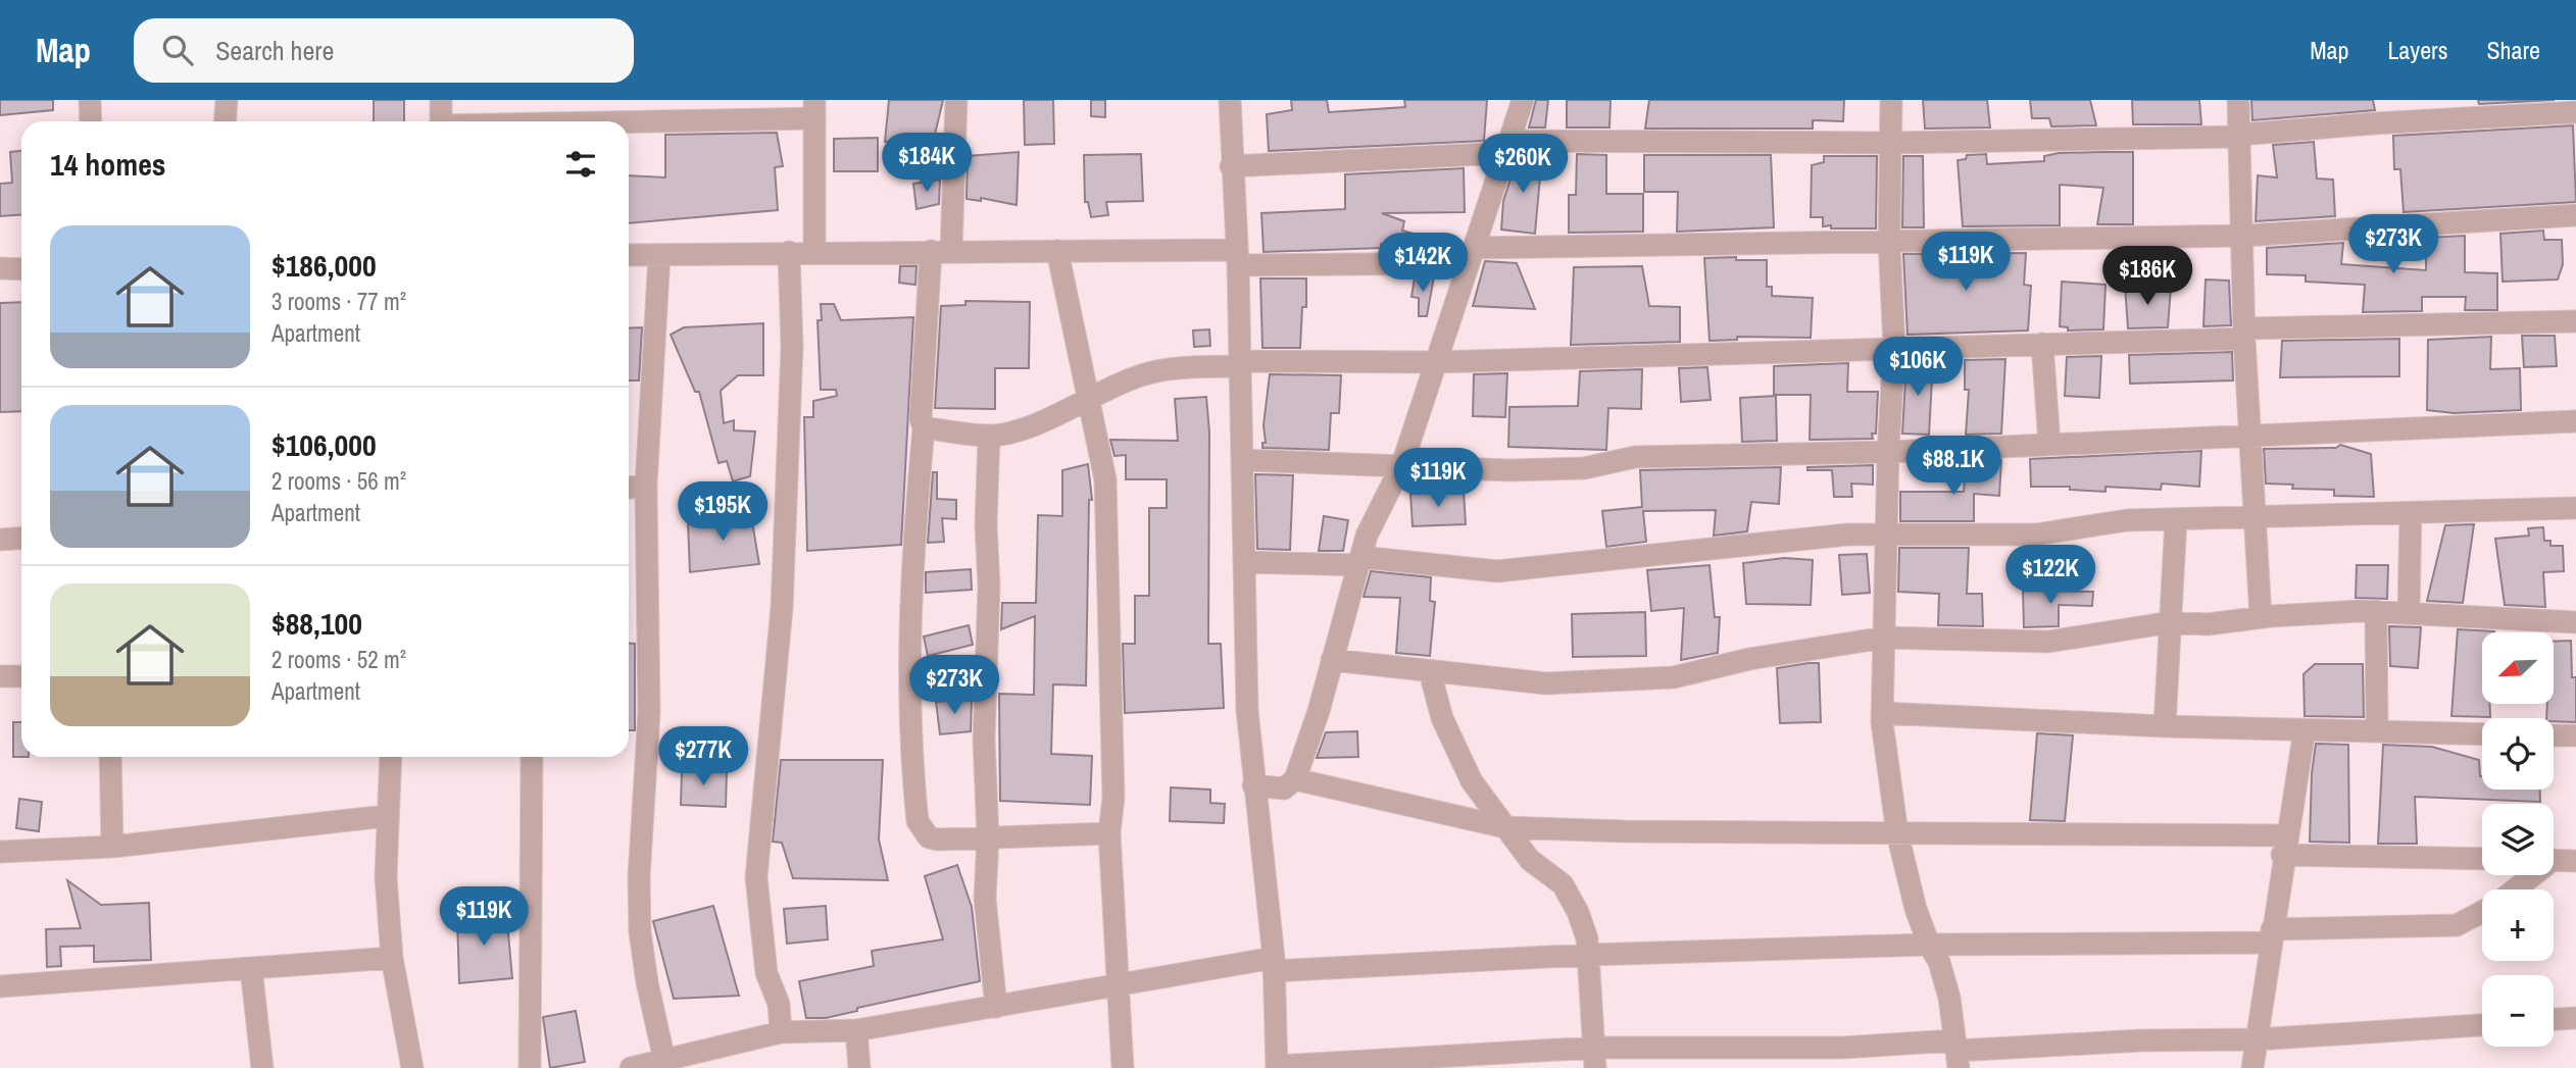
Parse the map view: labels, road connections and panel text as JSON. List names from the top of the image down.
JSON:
{
  "north": "bottom left",
  "page": {
    "header": "Map",
    "search": "Search here",
    "nav": ["Map", "Layers", "Share"],
    "heading": "14 homes",
    "price": [
      "$184K",
      "$260K",
      "$273K",
      "$119K",
      "$142K",
      "$186K",
      "$106K",
      "$88.1K",
      "$119K",
      "$195K",
      "$122K",
      "$273K",
      "$277K",
      "$119K"
    ],
    "list": [
      {
        "name": "$186,000",
        "note": "3 rooms · 77 m² · Apartment"
      },
      {
        "name": "$106,000",
        "note": "2 rooms · 56 m² · Apartment"
      },
      {
        "name": "$88,100",
        "note": "2 rooms · 52 m² · Apartment"
      }
    ],
    "map_buttons": ["+", "−"]
  }
}
